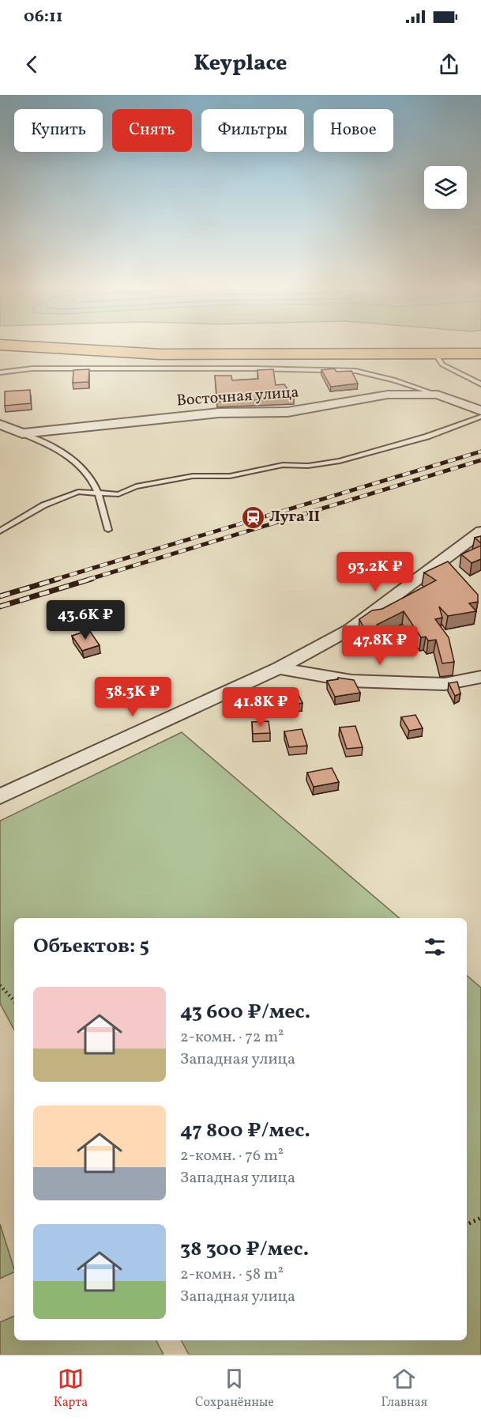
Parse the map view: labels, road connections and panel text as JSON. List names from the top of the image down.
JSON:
{
  "streets": {
    "street": ["Восточная улица"]
  },
  "places": {
    "station": ["Луга II"]
  },
  "page": {
    "status": "06:11",
    "header": "Keyplace",
    "chip": [
      "Купить",
      "Снять",
      "Фильтры",
      "Новое"
    ],
    "price": [
      "93.2K ₽",
      "43.6K ₽",
      "47.8K ₽",
      "38.3K ₽",
      "41.8K ₽"
    ],
    "heading": "Объектов: 5",
    "list": [
      {
        "name": "43 600 ₽/мес.",
        "note": "2-комн. · 72 m² · Западная улица"
      },
      {
        "name": "47 800 ₽/мес.",
        "note": "2-комн. · 76 m² · Западная улица"
      },
      {
        "name": "38 300 ₽/мес.",
        "note": "2-комн. · 58 m² · Западная улица"
      }
    ],
    "tabs": ["Карта", "Сохранённые", "Главная"]
  }
}
